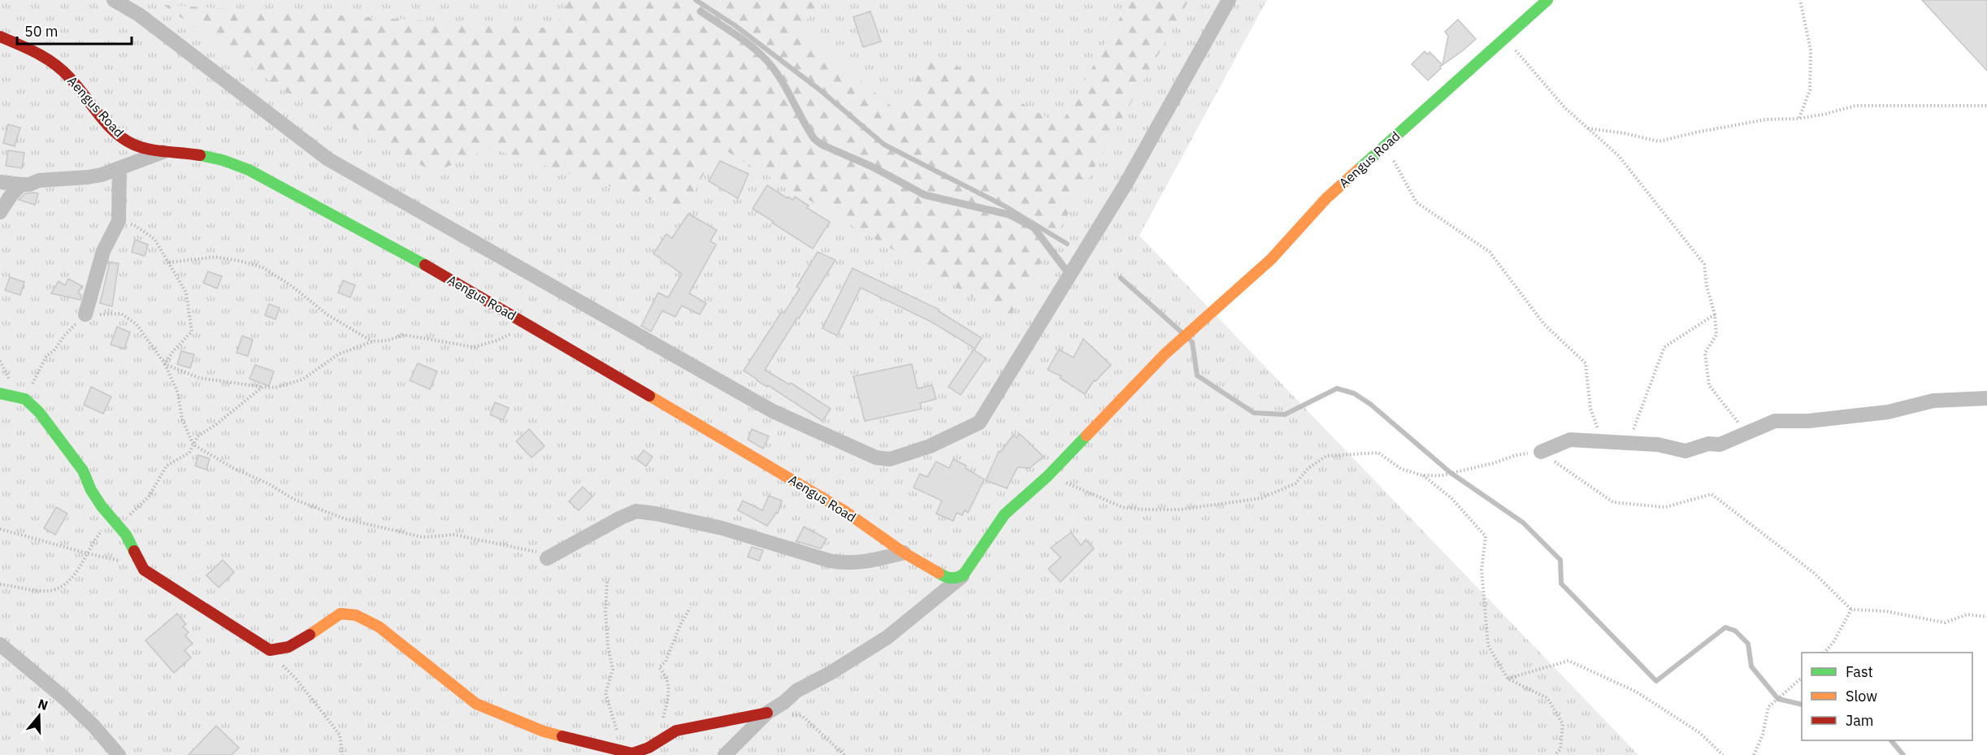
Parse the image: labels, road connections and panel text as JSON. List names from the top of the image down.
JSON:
{
  "streets": {
    "street": ["Aengus Road"]
  },
  "legend": ["Fast", "Slow", "Jam"],
  "scale_bar": "50 m",
  "north": "top"
}
